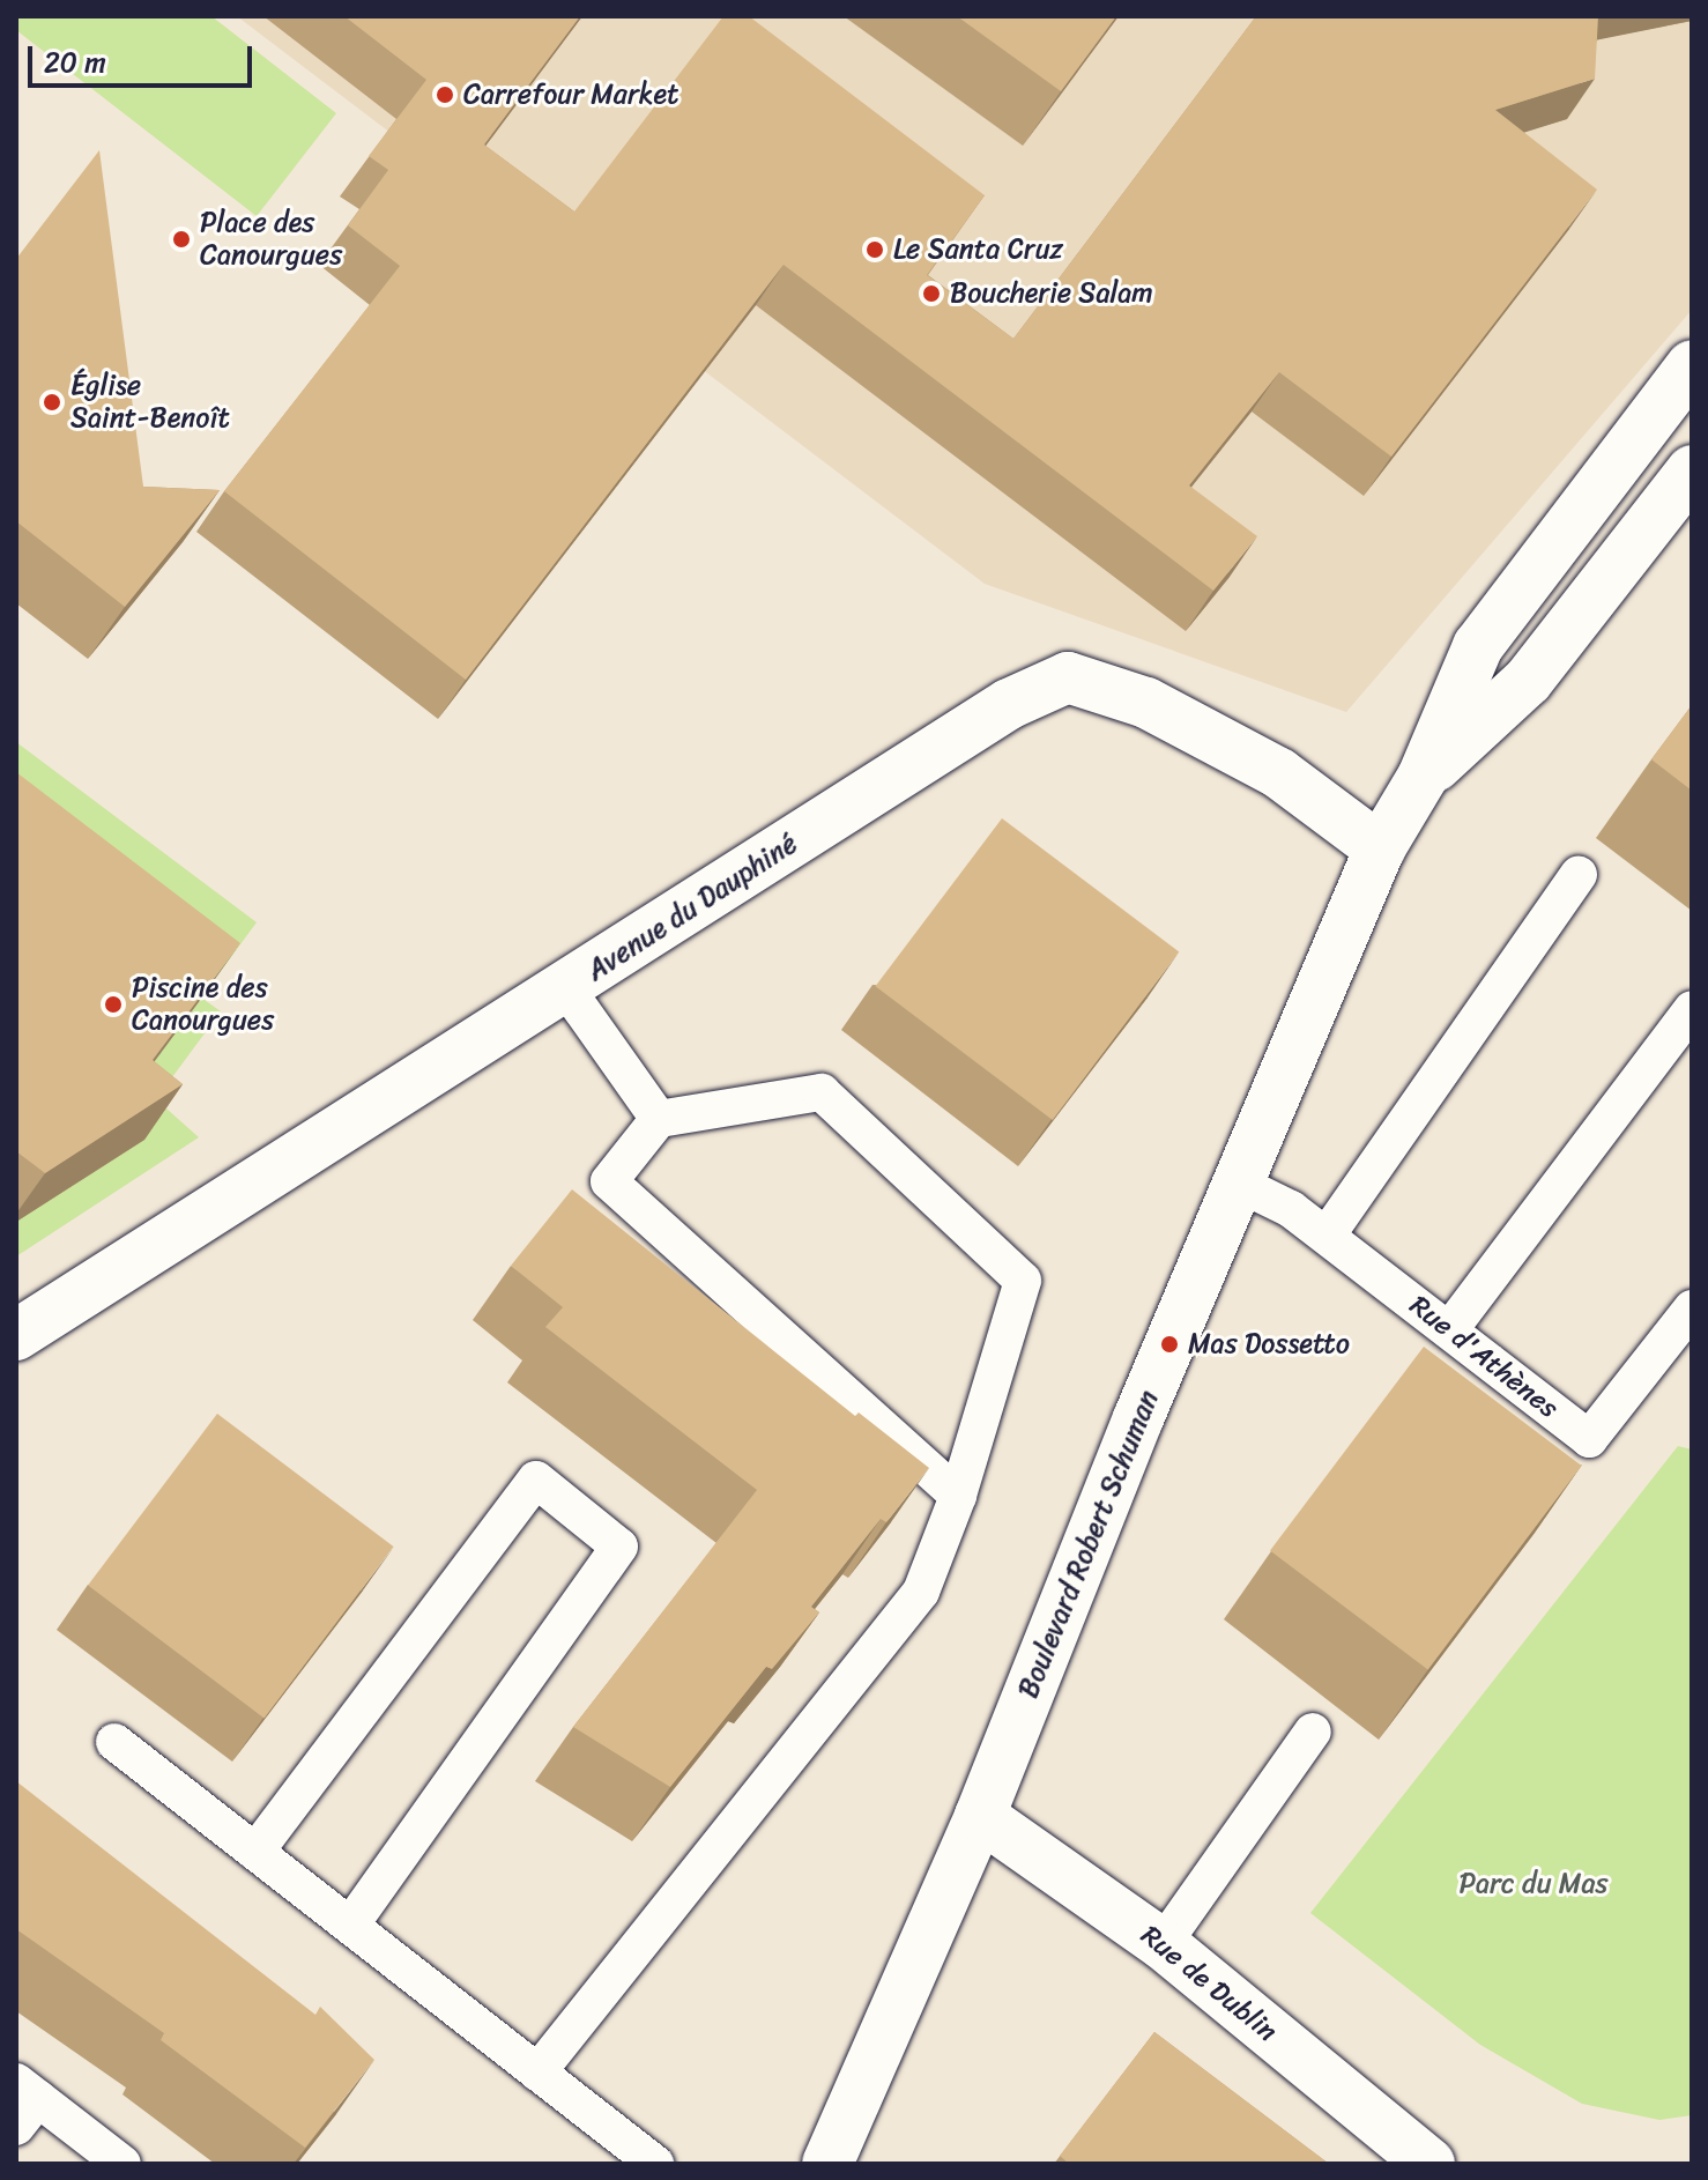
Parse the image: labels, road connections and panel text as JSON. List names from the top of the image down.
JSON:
{
  "streets": {
    "main road": ["Avenue du Dauphiné", "Boulevard Robert Schuman", "Rue de Dublin"],
    "lane": ["Rue d'Athènes"]
  },
  "crossings": [
    ["Avenue du Dauphiné", "Boulevard Robert Schuman"],
    ["Rue d'Athènes", "Boulevard Robert Schuman"],
    ["Boulevard Robert Schuman", "Rue de Dublin"]
  ],
  "parks": ["Parc du Mas"],
  "places": [
    "Carrefour Market",
    "Place des Canourgues",
    "Le Santa Cruz",
    "Boucherie Salam",
    "Église Saint-Benoît",
    "Piscine des Canourgues",
    "Mas Dossetto"
  ],
  "scale_bar": "20 m"
}
